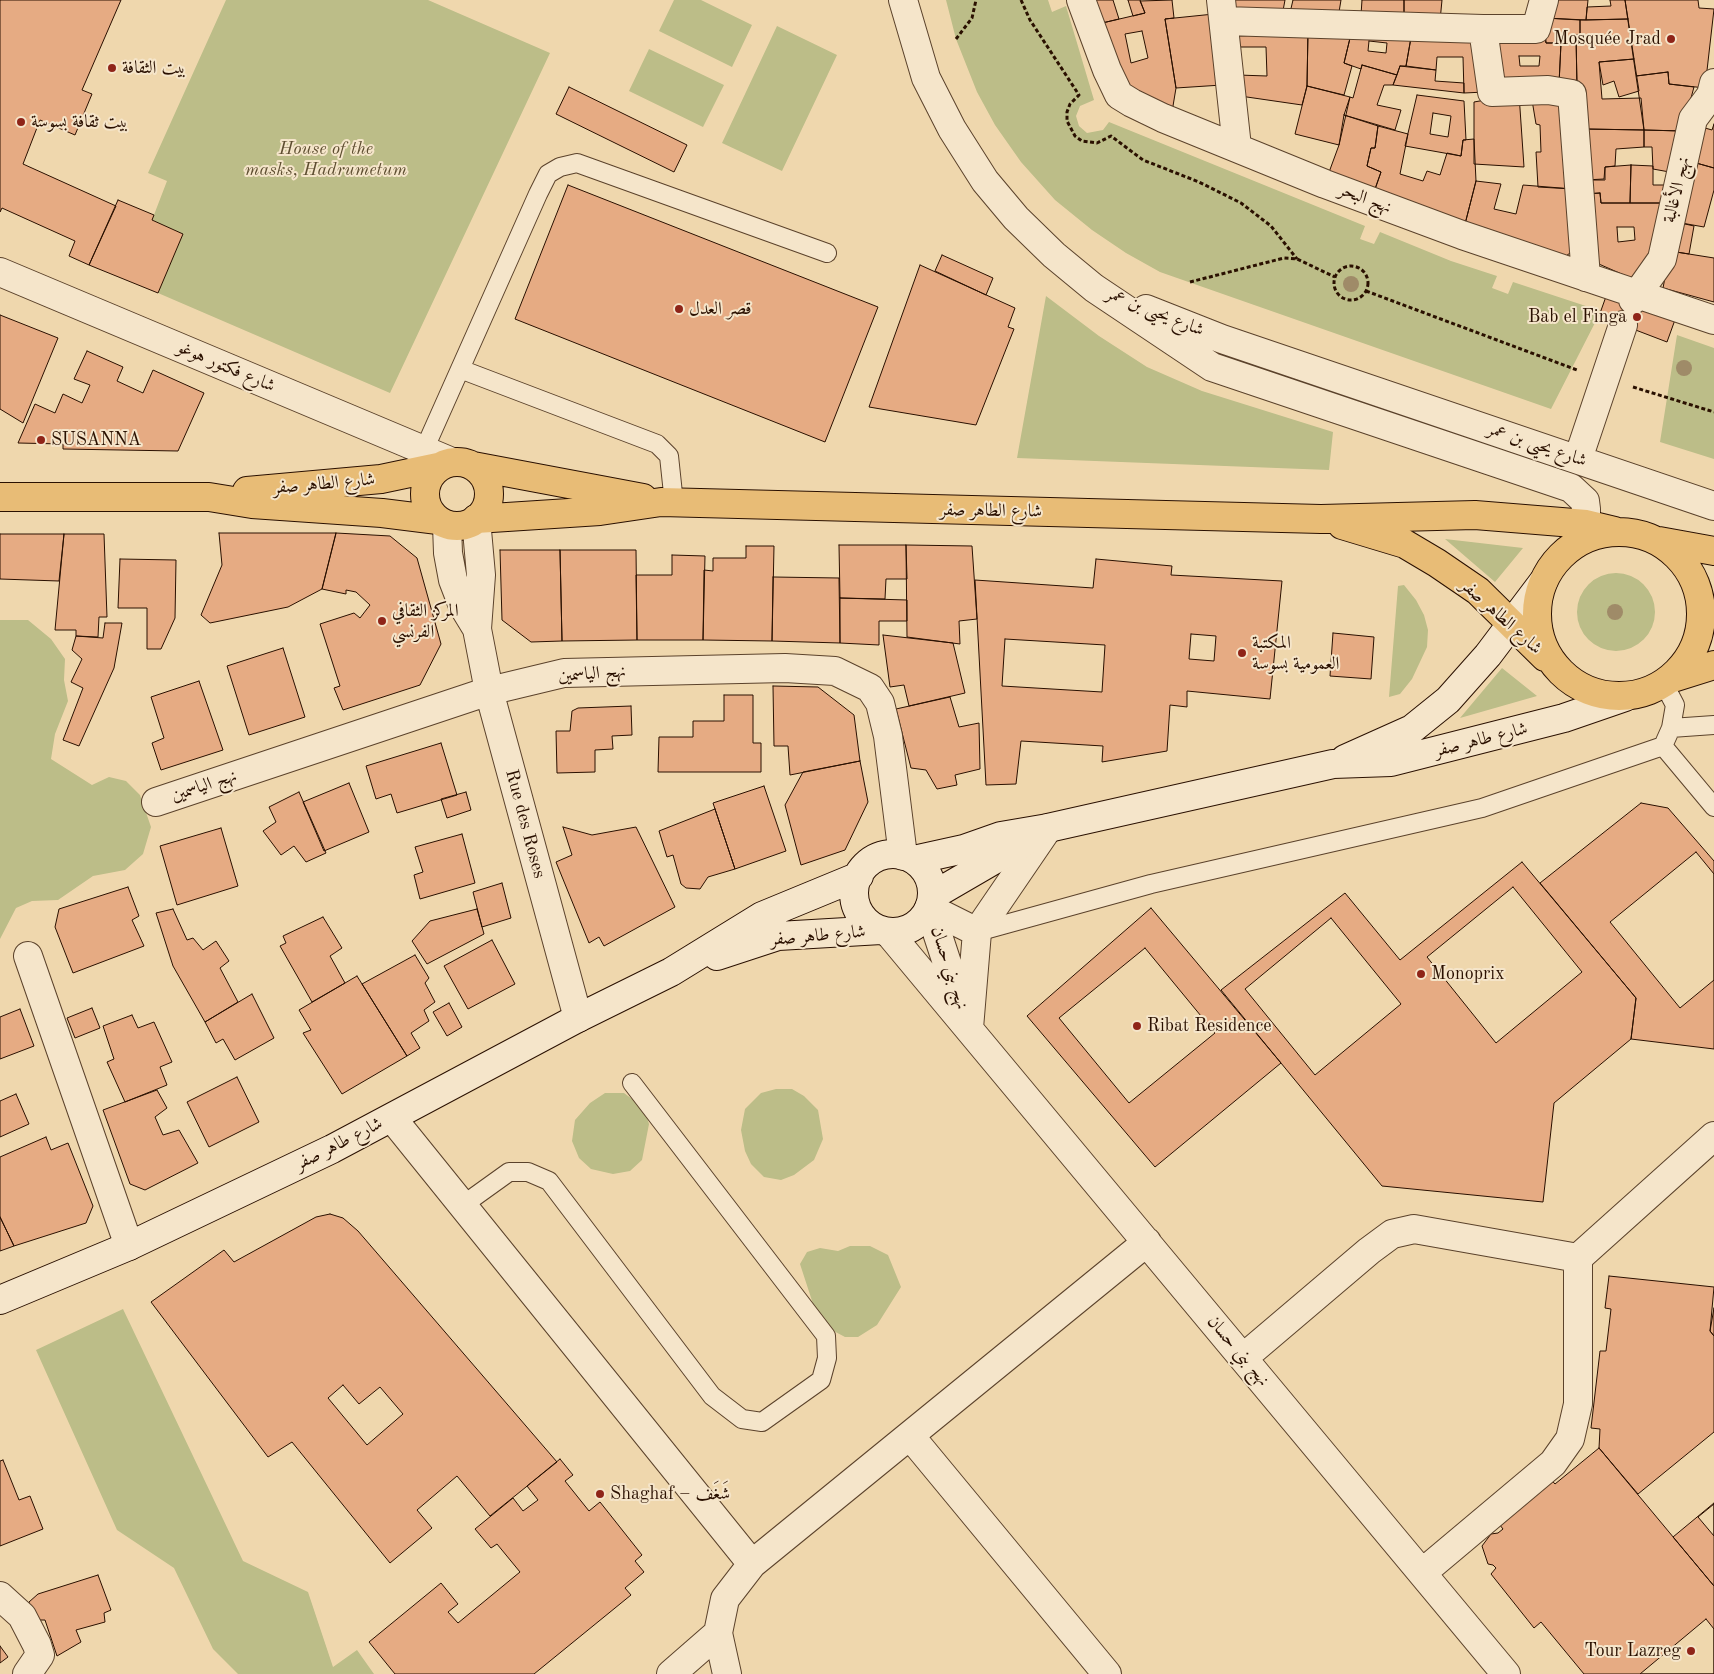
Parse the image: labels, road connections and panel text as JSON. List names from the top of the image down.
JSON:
{
  "streets": {
    "main road": ["شارع الطاهر صفر"],
    "street": [
      "نهج الأغالبة",
      "نهج البحر",
      "شارع يحيى بن عمر",
      "شارع فكتور هوغو",
      "نهج الياسمين",
      "شارع طاهر صفر",
      "Rue des Roses",
      "نهج بني حسان"
    ]
  },
  "crossings": [
    ["نهج الأغالبة", "نهج البحر"],
    ["شارع يحيى بن عمر", "شارع الطاهر صفر"],
    ["شارع يحيى بن عمر", "شارع طاهر صفر"],
    ["شارع فكتور هوغو", "شارع الطاهر صفر"],
    ["شارع الطاهر صفر", "شارع طاهر صفر"],
    ["نهج الياسمين", "شارع طاهر صفر"],
    ["نهج الياسمين", "Rue des Roses"],
    ["نهج الياسمين", "نهج بني حسان"],
    ["شارع طاهر صفر", "Rue des Roses"],
    ["شارع طاهر صفر", "نهج بني حسان"]
  ],
  "parks": ["House of the masks, Hadrumetum"],
  "places": [
    "Mosquée Jrad",
    "بيت الثقافة",
    "بيت ثقافة بسوسة",
    "قصر العدل",
    "Bab el Finga",
    "SUSANNA",
    "المركز الثقافي الفرنسي",
    "المكتبة العمومية بسوسة",
    "Monoprix",
    "Ribat Residence",
    "Shaghaf – شَغَف",
    "Tour Lazreg"
  ]
}
